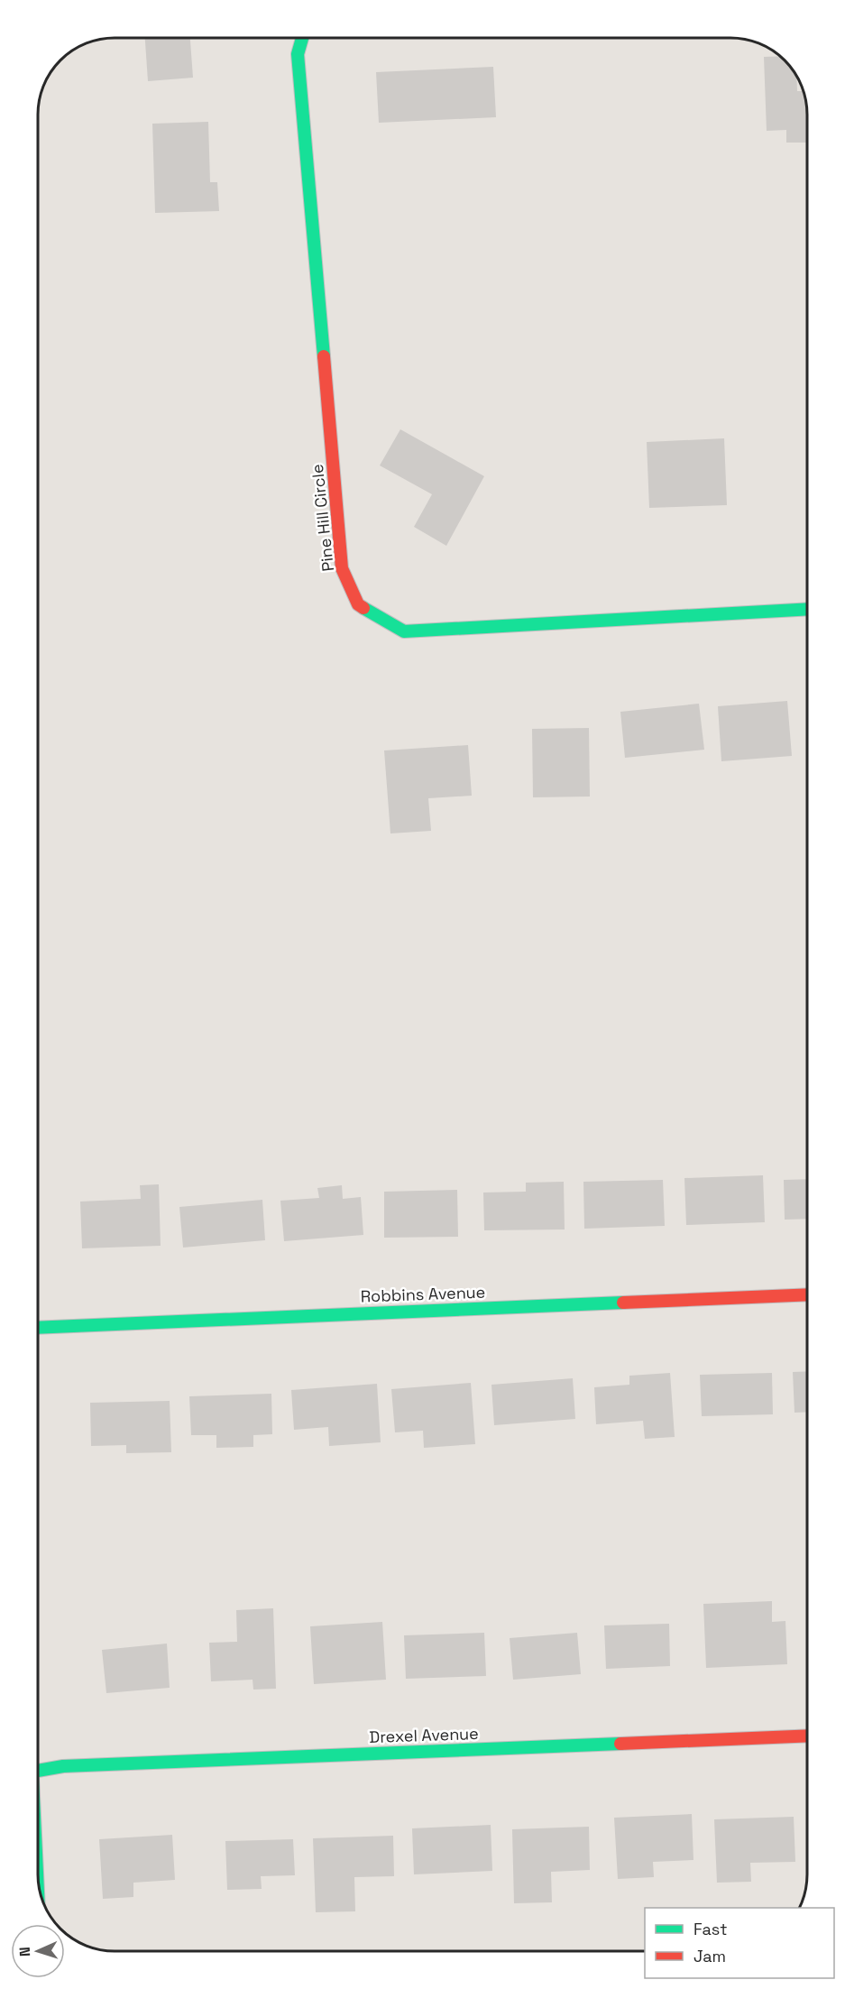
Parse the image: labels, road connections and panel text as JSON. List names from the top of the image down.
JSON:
{
  "streets": {
    "street": ["Pine Hill Circle", "Robbins Avenue", "Drexel Avenue"]
  },
  "legend": ["Fast", "Jam"],
  "north": "left"
}
